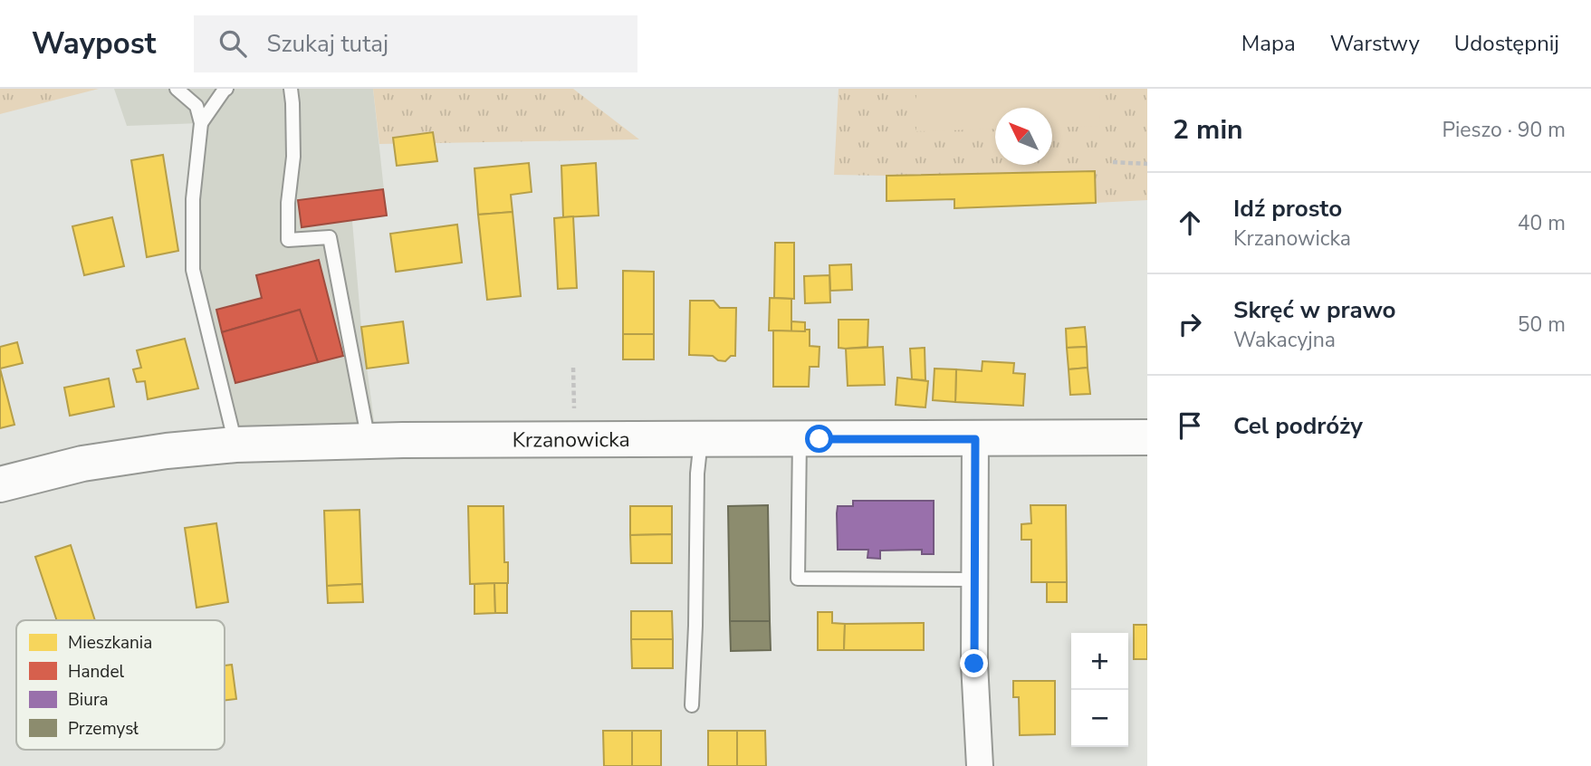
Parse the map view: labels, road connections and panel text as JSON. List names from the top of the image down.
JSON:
{
  "streets": {
    "street": ["Krzanowicka"]
  },
  "legend": [
    "Mieszkania",
    "Handel",
    "Biura",
    "Przemysł"
  ],
  "north": "top left",
  "page": {
    "header": "Waypost",
    "search": "Szukaj tutaj",
    "nav": ["Mapa", "Warstwy", "Udostępnij"],
    "heading": ["2 min", "Pieszo · 90 m"],
    "list": [
      ["Idź prosto", "Krzanowicka", "40 m"],
      ["Skręć w prawo", "Wakacyjna", "50 m"],
      "Cel podróży"
    ],
    "map_buttons": ["+", "−"]
  }
}
